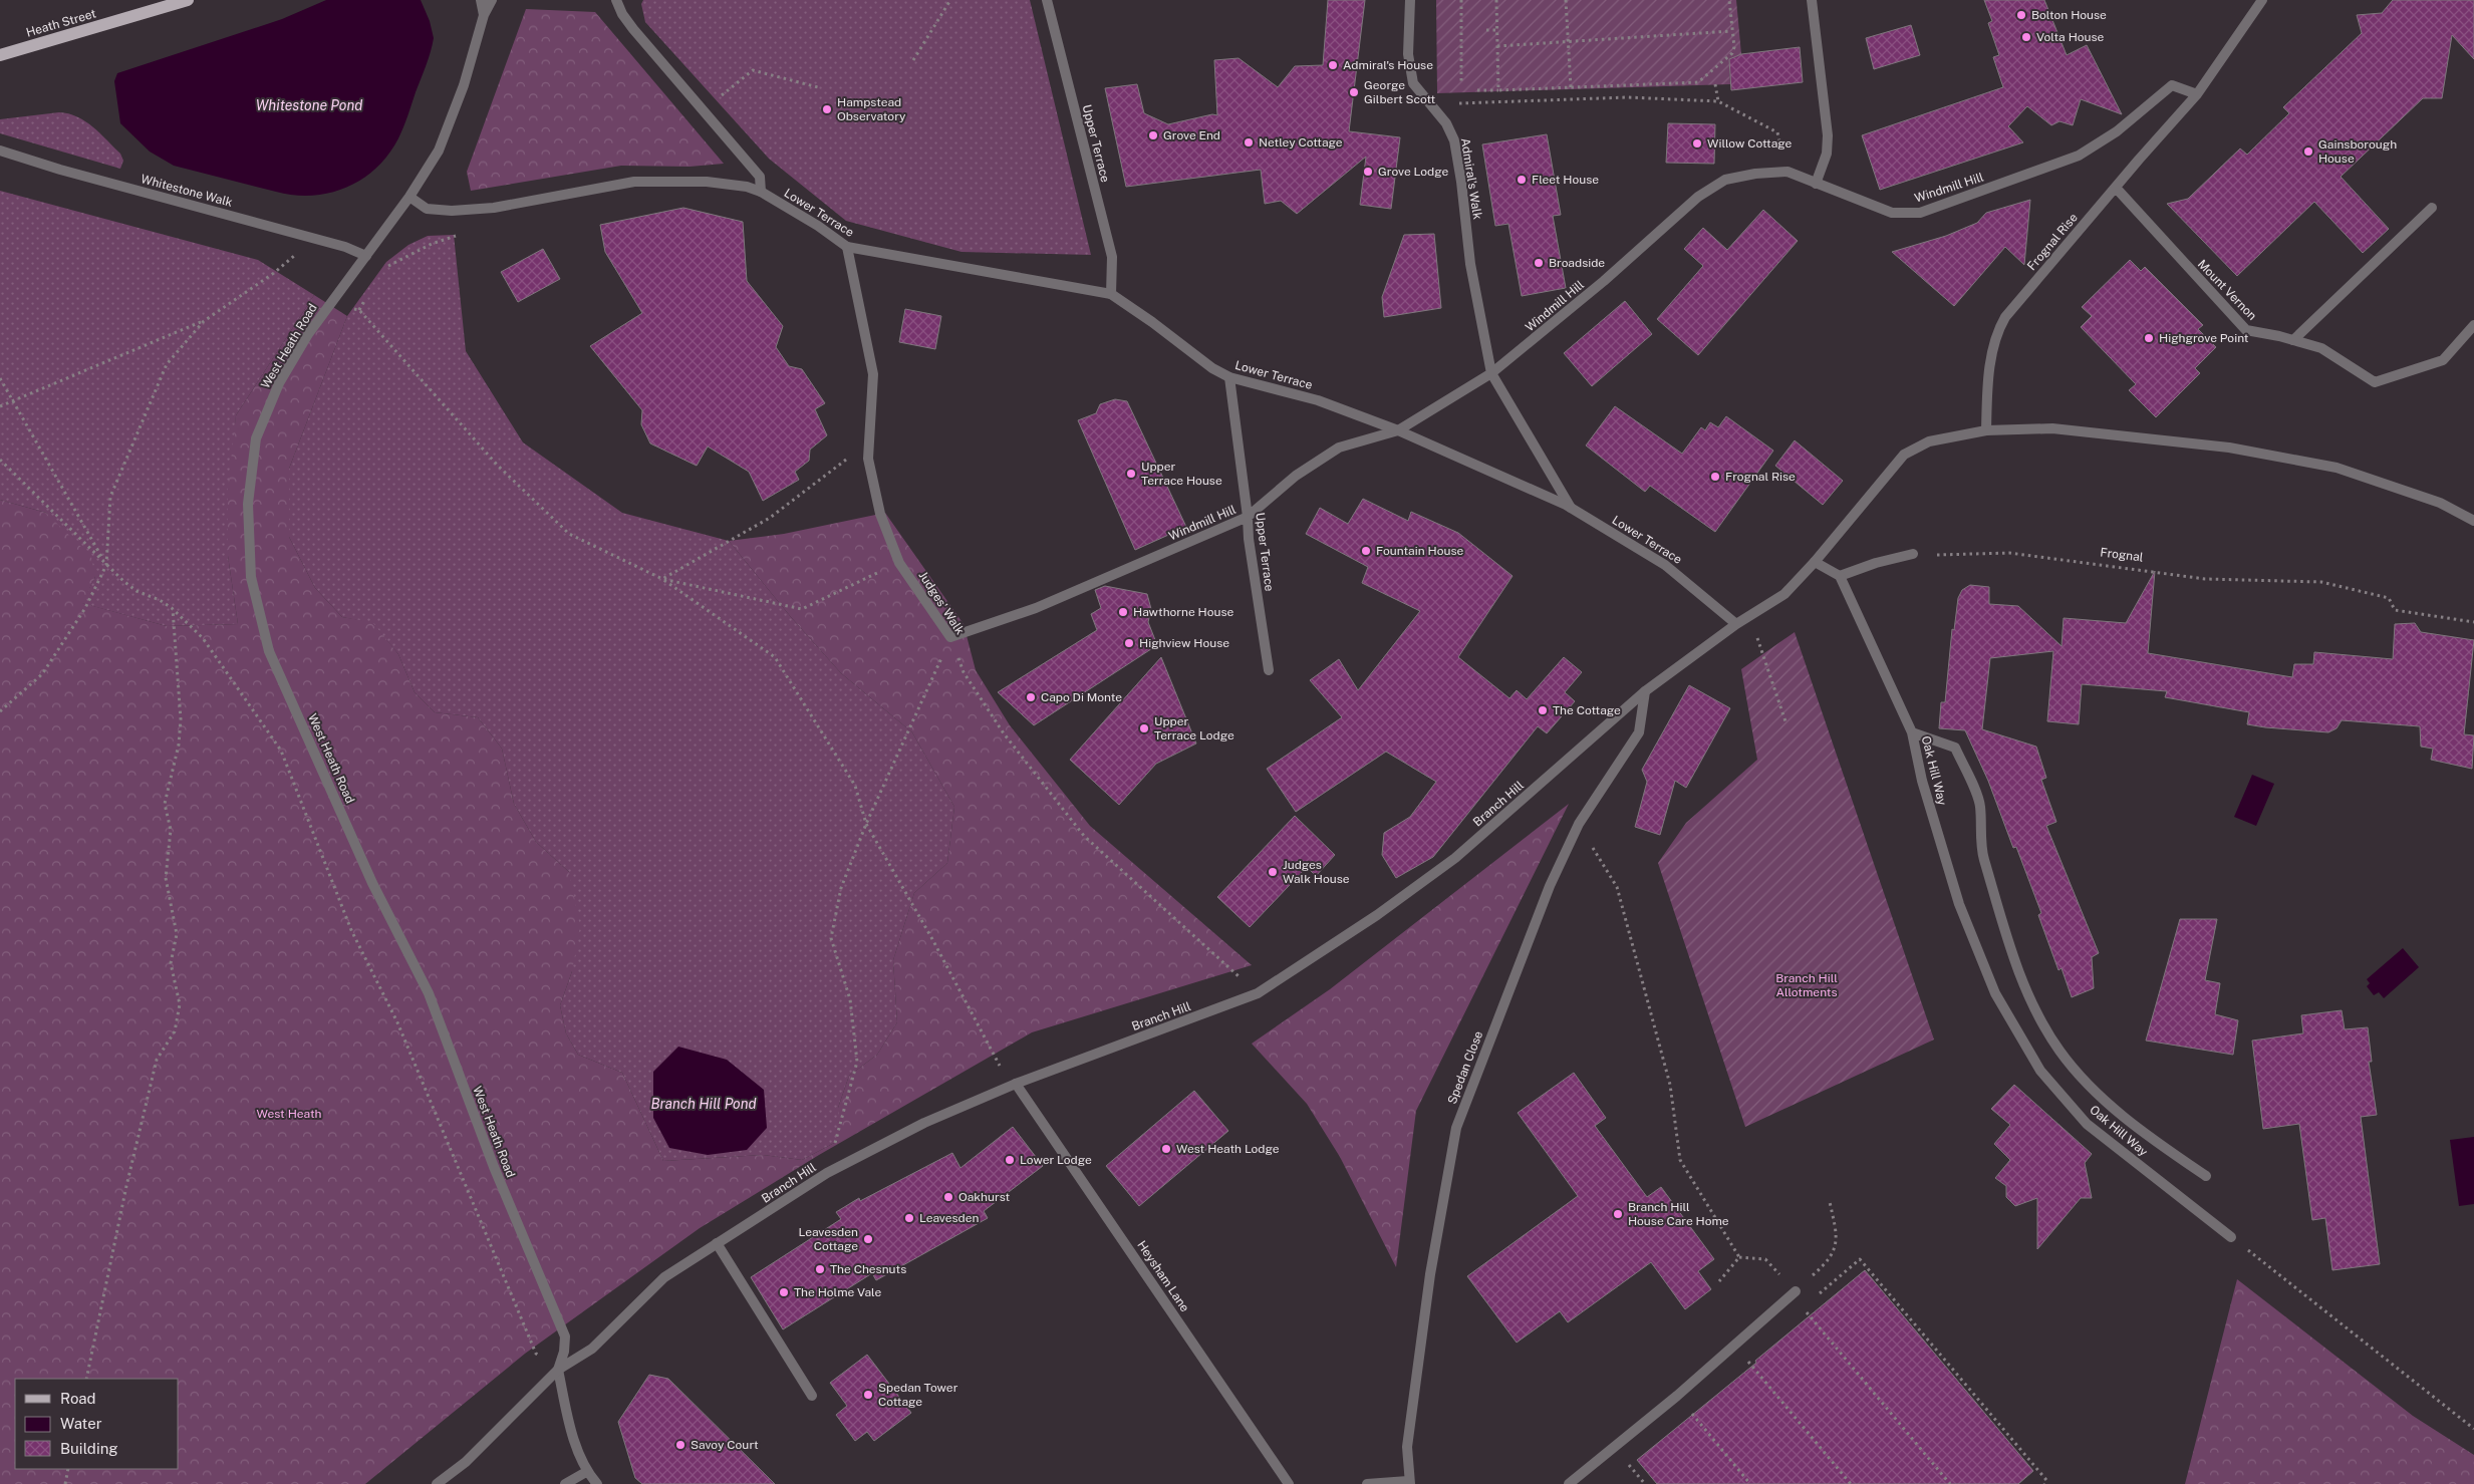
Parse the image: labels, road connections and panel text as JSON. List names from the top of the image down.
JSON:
{
  "streets": {
    "main road": ["Heath Street"],
    "street": [
      "Upper Terrace",
      "Admiral's Walk",
      "Windmill Hill",
      "Whitestone Walk",
      "Lower Terrace",
      "Frognal Rise",
      "Mount Vernon",
      "West Heath Road",
      "Judges' Walk",
      "Oak Hill Way",
      "Branch Hill",
      "Spedan Close",
      "Heysham Lane"
    ],
    "path": ["Frognal"]
  },
  "crossings": [
    ["Upper Terrace", "Windmill Hill"],
    ["Upper Terrace", "Lower Terrace"],
    ["Admiral's Walk", "Windmill Hill"],
    ["Admiral's Walk", "Lower Terrace"],
    ["Windmill Hill", "Lower Terrace"],
    ["Windmill Hill", "Frognal Rise"],
    ["Windmill Hill", "Judges' Walk"],
    ["Whitestone Walk", "West Heath Road"],
    ["Lower Terrace", "West Heath Road"],
    ["Lower Terrace", "Judges' Walk"],
    ["Lower Terrace", "Branch Hill"],
    ["Frognal Rise", "Mount Vernon"],
    ["West Heath Road", "Branch Hill"],
    ["Judges' Walk", "Branch Hill"],
    ["Branch Hill", "Spedan Close"],
    ["Branch Hill", "Heysham Lane"]
  ],
  "water": ["Whitestone Pond", "Branch Hill Pond"],
  "parks": ["Branch Hill Allotments", "West Heath"],
  "places": [
    "Bolton House",
    "Volta House",
    "Admiral's House",
    "George Gilbert Scott",
    "Hampstead Observatory",
    "Grove End",
    "Netley Cottage",
    "Willow Cottage",
    "Gainsborough House",
    "Grove Lodge",
    "Fleet House",
    "Broadside",
    "Highgrove Point",
    "Upper Terrace House",
    "Frognal Rise",
    "Fountain House",
    "Hawthorne House",
    "Highview House",
    "Capo Di Monte",
    "The Cottage",
    "Upper Terrace Lodge",
    "Judges Walk House",
    "West Heath Lodge",
    "Lower Lodge",
    "Oakhurst",
    "Branch Hill House Care Home",
    "Leavesden",
    "Leavesden Cottage",
    "The Chesnuts",
    "The Holme Vale",
    "Spedan Tower Cottage",
    "Savoy Court"
  ],
  "legend": ["Road", "Water", "Building"]
}
